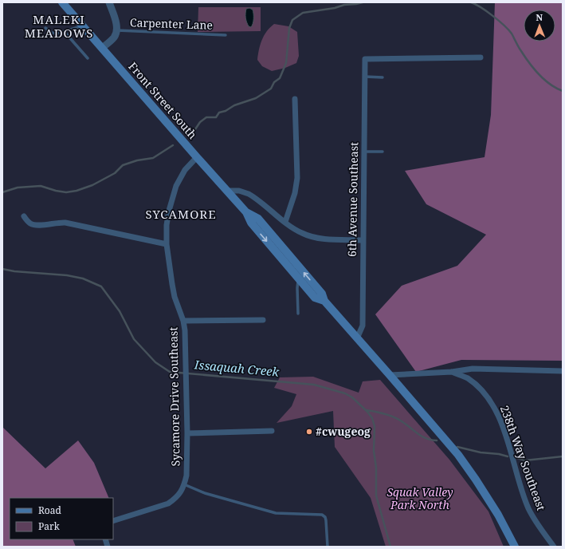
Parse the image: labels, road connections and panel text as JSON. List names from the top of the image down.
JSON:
{
  "streets": {
    "main road": ["Front Street South"],
    "street": ["6th Avenue Southeast", "Sycamore Drive Southeast", "238th Way Southeast"],
    "lane": ["Carpenter Lane"]
  },
  "crossings": [
    ["Front Street South", "6th Avenue Southeast"],
    ["Front Street South", "Sycamore Drive Southeast"]
  ],
  "districts": ["MALEKI MEADOWS", "SYCAMORE"],
  "water": ["Issaquah Creek"],
  "parks": ["Squak Valley Park North"],
  "places": ["#cwugeog"],
  "legend": ["Road", "Park"],
  "north": "top"
}
